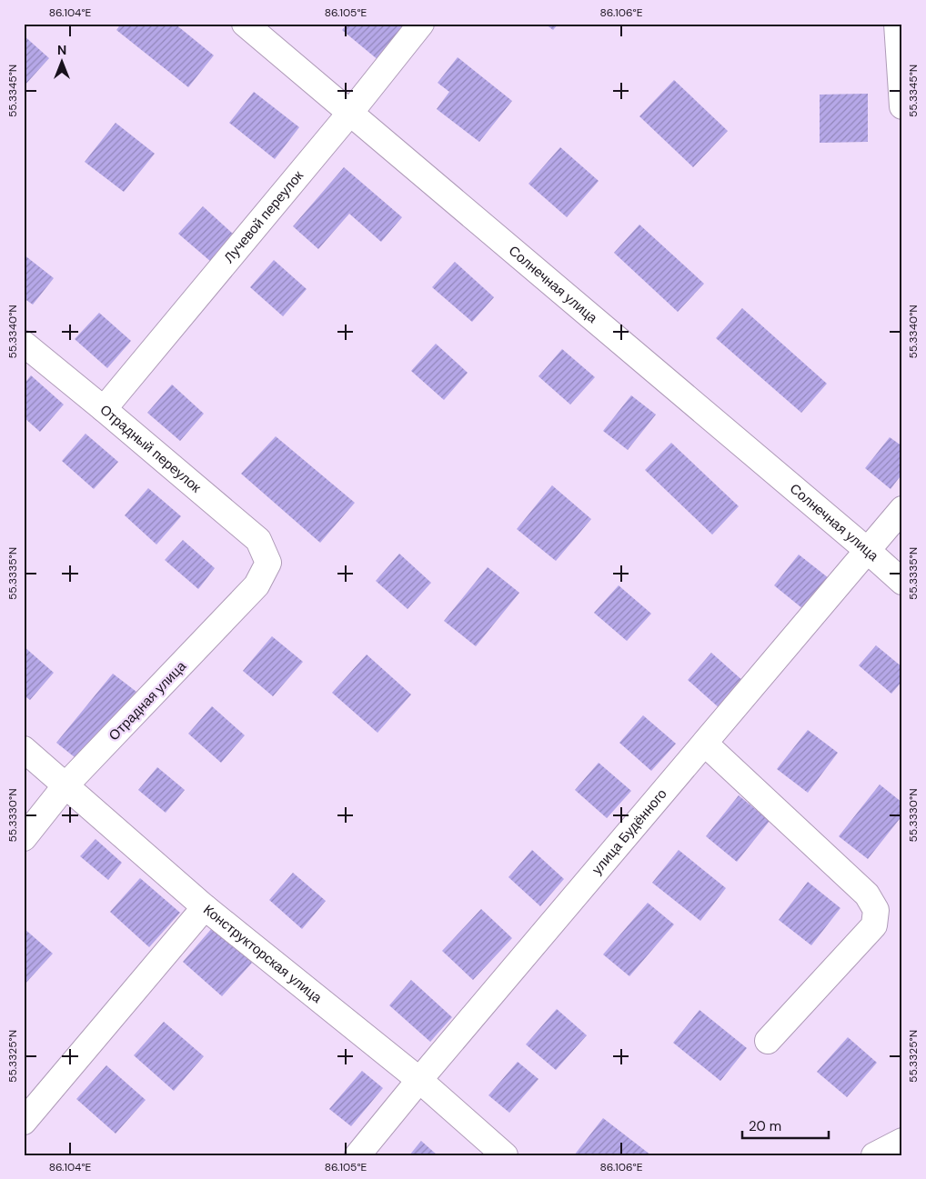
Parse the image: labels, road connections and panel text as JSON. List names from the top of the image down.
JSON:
{
  "streets": {
    "street": [
      "Лучевой переулок",
      "Солнечная улица",
      "Отрадный переулок",
      "Отрадная улица",
      "улица Будённого",
      "Конструкторская улица"
    ]
  },
  "crossings": [
    ["Лучевой переулок", "Солнечная улица"],
    ["Лучевой переулок", "Отрадный переулок"],
    ["Солнечная улица", "улица Будённого"],
    ["Отрадный переулок", "Отрадная улица"],
    ["Отрадная улица", "Конструкторская улица"],
    ["улица Будённого", "Конструкторская улица"]
  ],
  "scale_bar": "20 m",
  "north": "top",
  "coordinates": [
    "86.104°E",
    "86.105°E",
    "86.106°E",
    "55.3345°N",
    "55.3340°N",
    "55.3335°N",
    "55.3330°N",
    "55.3325°N"
  ]
}
